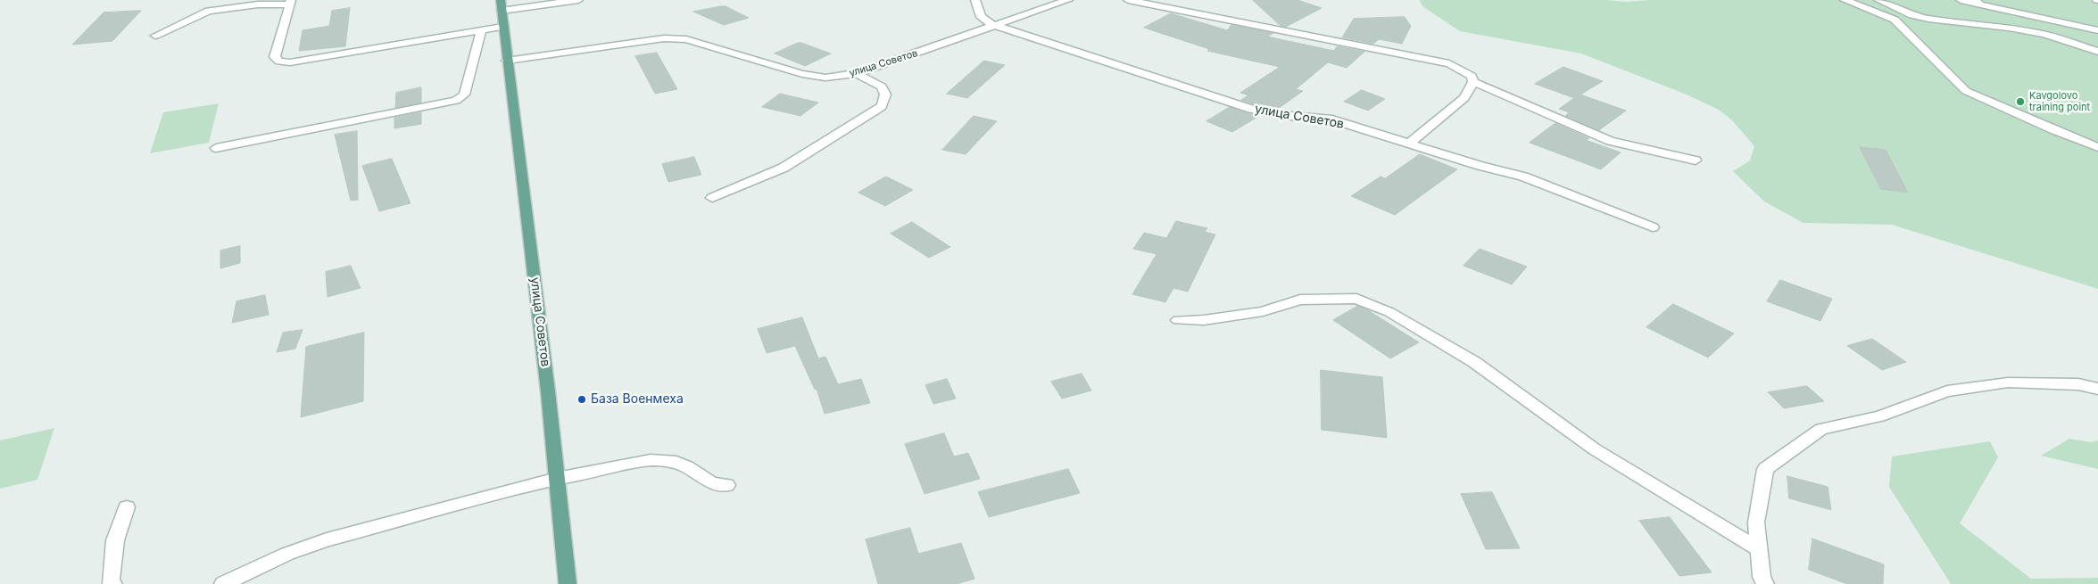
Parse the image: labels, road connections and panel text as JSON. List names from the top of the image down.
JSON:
{
  "streets": {
    "main road": ["улица Советов"]
  },
  "places": ["Kavgolovo training point", "База Военмеха"]
}
